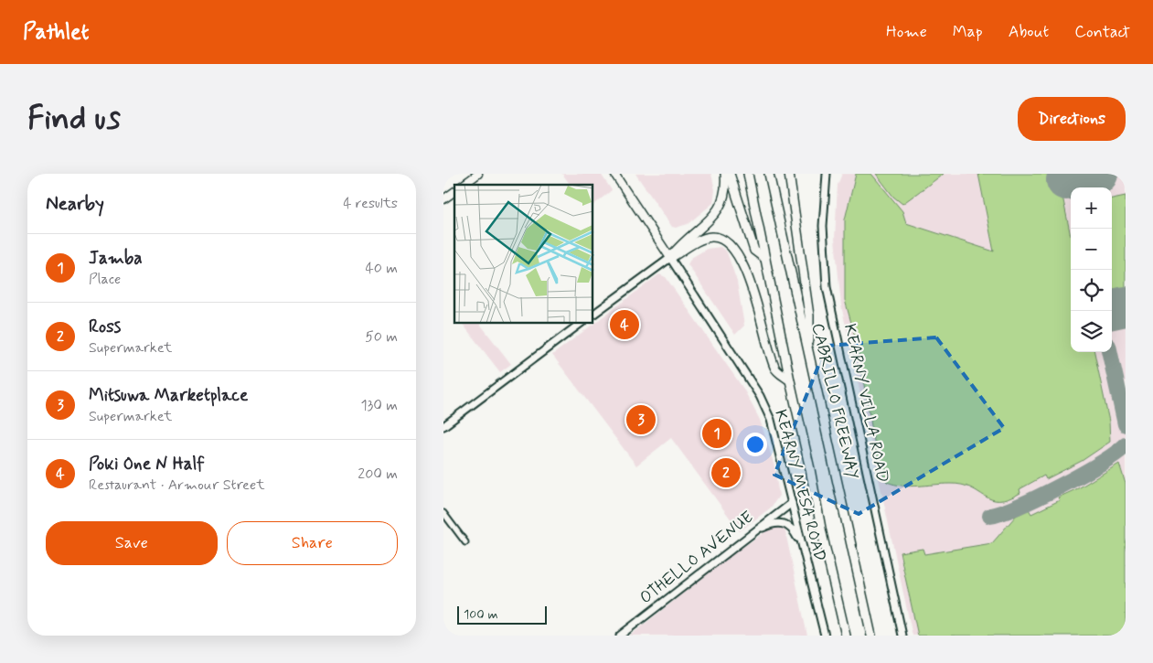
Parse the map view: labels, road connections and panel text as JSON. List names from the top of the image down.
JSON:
{
  "streets": {
    "highway": ["CABRILLO FREEWAY"],
    "main road": ["KEARNY VILLA ROAD", "KEARNY MESA ROAD", "OTHELLO AVENUE"]
  },
  "crossings": [
    ["KEARNY MESA ROAD", "OTHELLO AVENUE"]
  ],
  "scale_bar": "100 m",
  "page": {
    "header": "Pathlet",
    "nav": [
      "Home",
      "Map",
      "About",
      "Contact"
    ],
    "buttons": [
      "Directions",
      ["Save", "Share"]
    ],
    "title": "Find us",
    "heading": ["Nearby", "4 results"],
    "map_buttons": ["+", "−"],
    "list": [
      {
        "mark": "1",
        "name": "Jamba",
        "note": "Place",
        "value": "40 m"
      },
      {
        "mark": "2",
        "name": "Ross",
        "note": "Supermarket",
        "value": "50 m"
      },
      {
        "mark": "3",
        "name": "Mitsuwa Marketplace",
        "note": "Supermarket",
        "value": "130 m"
      },
      {
        "mark": "4",
        "name": "Poki One N Half",
        "note": "Restaurant · Armour Street",
        "value": "200 m"
      }
    ],
    "pins": [
      "4",
      "3",
      "1",
      "2"
    ],
    "scale": "100 m"
  }
}
